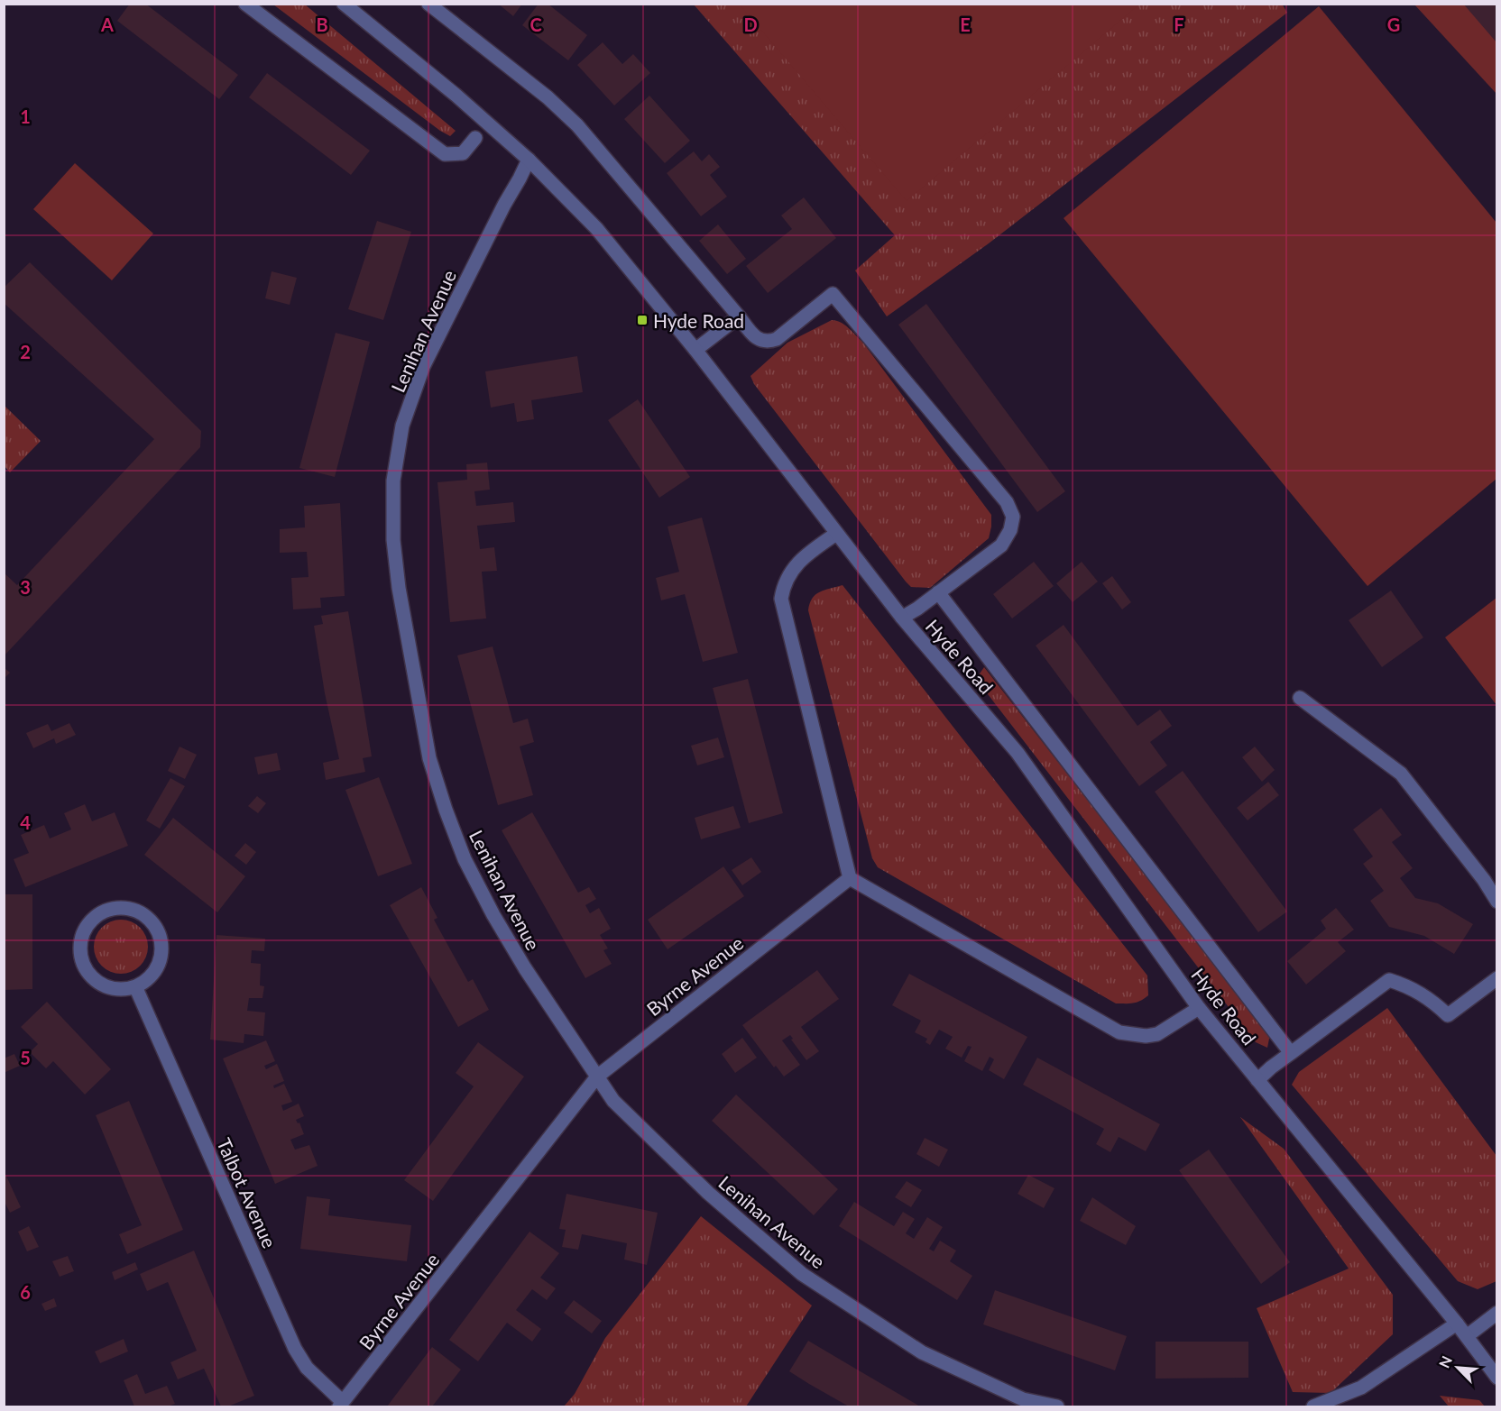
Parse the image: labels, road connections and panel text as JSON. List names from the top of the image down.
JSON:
{
  "streets": {
    "street": [
      "Lenihan Avenue",
      "Hyde Road",
      "Byrne Avenue",
      "Talbot Avenue"
    ]
  },
  "crossings": [
    ["Lenihan Avenue", "Hyde Road"],
    ["Lenihan Avenue", "Byrne Avenue"],
    ["Byrne Avenue", "Talbot Avenue"]
  ],
  "places": {
    "transit": ["Hyde Road"]
  },
  "north": "top left",
  "grid": {
    "columns": [
      "A",
      "B",
      "C",
      "D",
      "E",
      "F",
      "G"
    ],
    "rows": [
      "1",
      "2",
      "3",
      "4",
      "5",
      "6"
    ]
  }
}
